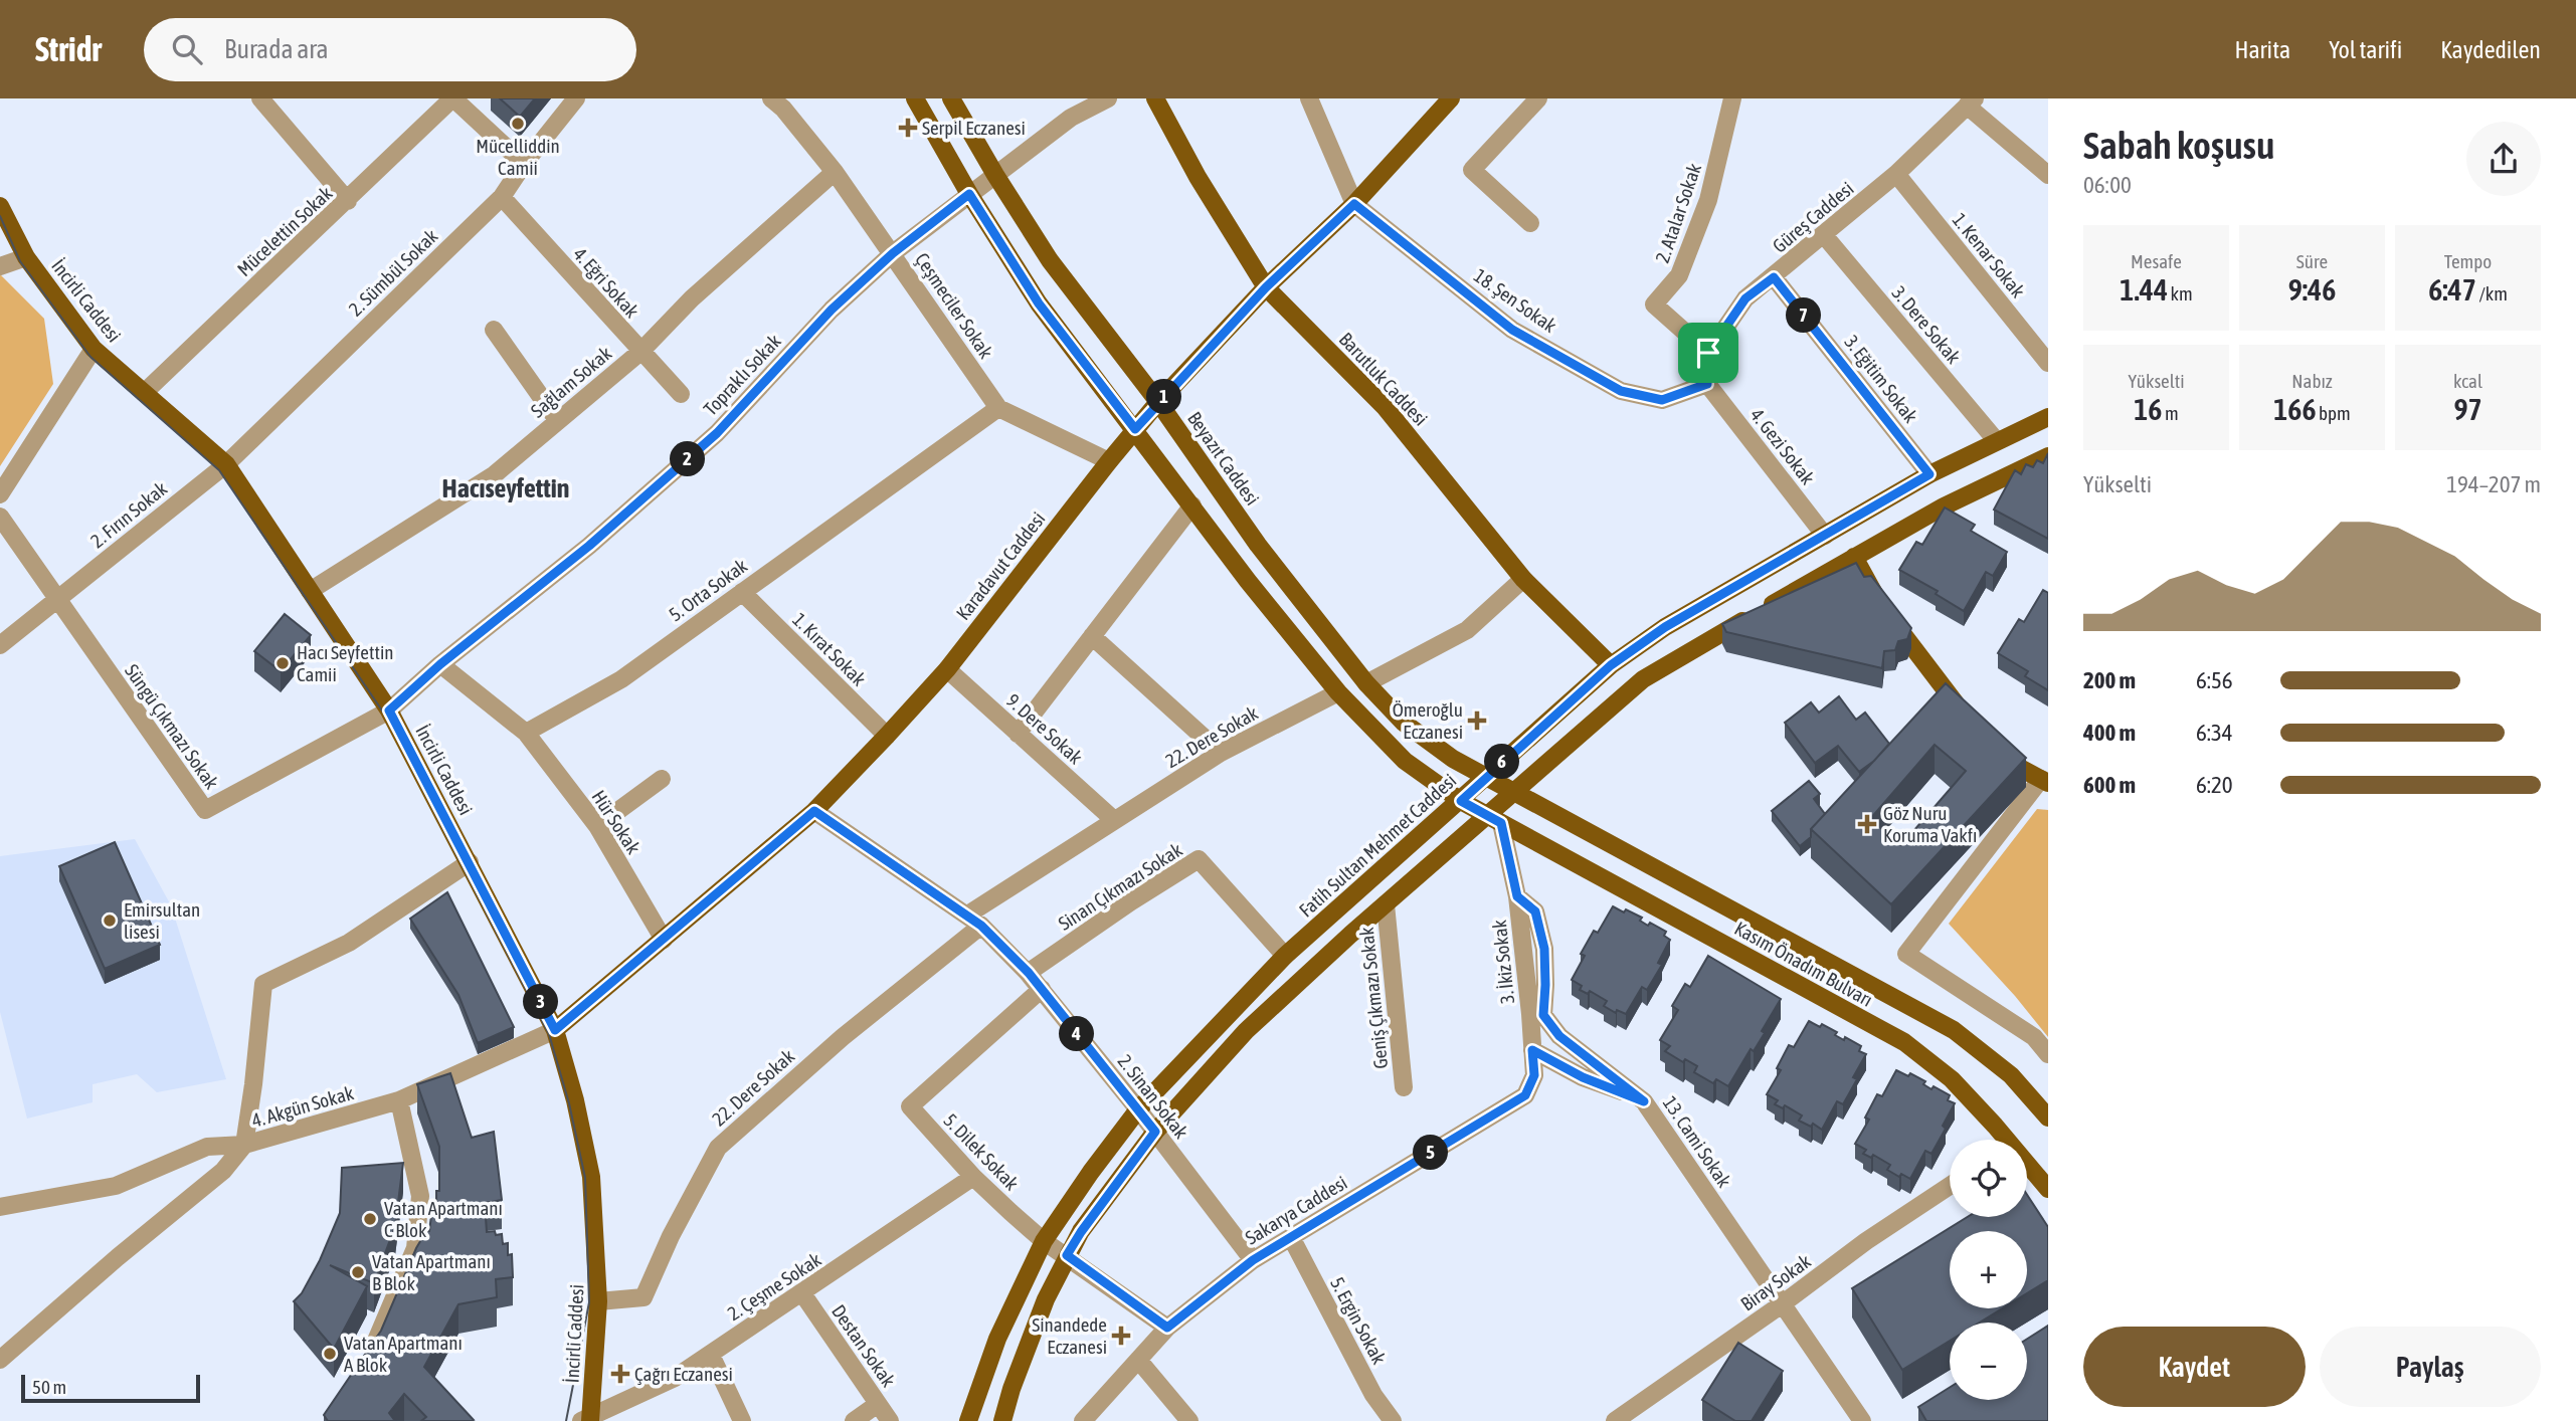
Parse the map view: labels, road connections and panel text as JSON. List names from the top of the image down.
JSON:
{
  "streets": {
    "main road": [
      "İncirli Caddesi",
      "Barutluk Caddesi",
      "Beyazıt Caddesi",
      "Karadavut Caddesi",
      "Fatih Sultan Mehmet Caddesi",
      "Kasım Önadım Bulvarı"
    ],
    "street": [
      "2. Atalar Sokak",
      "Güreş Caddesi",
      "Mücelettin Sokak",
      "1. Kenar Sokak",
      "2. Sümbül Sokak",
      "4. Eğri Sokak",
      "18. Şen Sokak",
      "Çeşmeciler Sokak",
      "3. Dere Sokak",
      "Topraklı Sokak",
      "3. Eğitim Sokak",
      "Sağlam Sokak",
      "4. Gezi Sokak",
      "2. Fırın Sokak",
      "5. Orta Sokak",
      "1. Kırat Sokak",
      "Süngü Çıkmazı Sokak",
      "9. Dere Sokak",
      "22. Dere Sokak",
      "Hür Sokak",
      "Sinan Çıkmazı Sokak",
      "3. İkiz Sokak",
      "Geniş Çıkmazı Sokak",
      "2. Sinan Sokak",
      "4. Akgün Sokak",
      "13. Cami Sokak",
      "5. Dilek Sokak",
      "Sakarya Caddesi",
      "Biray Sokak",
      "2. Çeşme Sokak",
      "5. Ergin Sokak",
      "Destan Sokak"
    ]
  },
  "crossings": [
    ["2. Atalar Sokak", "Güreş Caddesi"],
    ["Güreş Caddesi", "1. Kenar Sokak"],
    ["Güreş Caddesi", "3. Dere Sokak"],
    ["Güreş Caddesi", "3. Eğitim Sokak"],
    ["Mücelettin Sokak", "İncirli Caddesi"],
    ["2. Sümbül Sokak", "4. Eğri Sokak"],
    ["2. Sümbül Sokak", "İncirli Caddesi"],
    ["2. Sümbül Sokak", "2. Fırın Sokak"],
    ["4. Eğri Sokak", "Sağlam Sokak"],
    ["İncirli Caddesi", "Topraklı Sokak"],
    ["İncirli Caddesi", "Sağlam Sokak"],
    ["İncirli Caddesi", "2. Fırın Sokak"],
    ["İncirli Caddesi", "Karadavut Caddesi"],
    ["İncirli Caddesi", "Süngü Çıkmazı Sokak"],
    ["İncirli Caddesi", "22. Dere Sokak"],
    ["İncirli Caddesi", "4. Akgün Sokak"],
    ["İncirli Caddesi", "2. Çeşme Sokak"],
    ["18. Şen Sokak", "4. Gezi Sokak"],
    ["18. Şen Sokak", "Karadavut Caddesi"],
    ["Çeşmeciler Sokak", "Topraklı Sokak"],
    ["Çeşmeciler Sokak", "Sağlam Sokak"],
    ["Çeşmeciler Sokak", "Karadavut Caddesi"],
    ["Çeşmeciler Sokak", "5. Orta Sokak"],
    ["3. Dere Sokak", "Fatih Sultan Mehmet Caddesi"],
    ["Topraklı Sokak", "Beyazıt Caddesi"],
    ["Topraklı Sokak", "Süngü Çıkmazı Sokak"],
    ["Barutluk Caddesi", "Karadavut Caddesi"],
    ["Barutluk Caddesi", "Fatih Sultan Mehmet Caddesi"],
    ["3. Eğitim Sokak", "Fatih Sultan Mehmet Caddesi"],
    ["4. Gezi Sokak", "Fatih Sultan Mehmet Caddesi"],
    ["Beyazıt Caddesi", "Karadavut Caddesi"],
    ["Beyazıt Caddesi", "Fatih Sultan Mehmet Caddesi"],
    ["Beyazıt Caddesi", "Kasım Önadım Bulvarı"],
    ["2. Fırın Sokak", "Süngü Çıkmazı Sokak"],
    ["Karadavut Caddesi", "1. Kırat Sokak"],
    ["Karadavut Caddesi", "9. Dere Sokak"],
    ["Karadavut Caddesi", "Hür Sokak"],
    ["Karadavut Caddesi", "2. Sinan Sokak"],
    ["Karadavut Caddesi", "4. Akgün Sokak"],
    ["5. Orta Sokak", "1. Kırat Sokak"],
    ["5. Orta Sokak", "Hür Sokak"],
    ["9. Dere Sokak", "22. Dere Sokak"],
    ["22. Dere Sokak", "2. Sinan Sokak"],
    ["Fatih Sultan Mehmet Caddesi", "Sinan Çıkmazı Sokak"],
    ["Fatih Sultan Mehmet Caddesi", "Kasım Önadım Bulvarı"],
    ["Fatih Sultan Mehmet Caddesi", "2. Sinan Sokak"],
    ["Fatih Sultan Mehmet Caddesi", "5. Dilek Sokak"],
    ["Sinan Çıkmazı Sokak", "2. Sinan Sokak"],
    ["3. İkiz Sokak", "Kasım Önadım Bulvarı"],
    ["3. İkiz Sokak", "13. Cami Sokak"],
    ["3. İkiz Sokak", "Sakarya Caddesi"],
    ["2. Sinan Sokak", "5. Dilek Sokak"],
    ["2. Sinan Sokak", "Sakarya Caddesi"],
    ["13. Cami Sokak", "Biray Sokak"],
    ["5. Dilek Sokak", "Sakarya Caddesi"],
    ["5. Dilek Sokak", "2. Çeşme Sokak"],
    ["Sakarya Caddesi", "5. Ergin Sokak"],
    ["2. Çeşme Sokak", "Destan Sokak"]
  ],
  "districts": ["Hacıseyfettin"],
  "places": {
    "other": [
      "Mücelliddin Camii",
      "Hacı Seyfettin Camii",
      "Emirsultan lisesi",
      "Vatan Apartmanı C Blok",
      "Vatan Apartmanı B Blok",
      "Vatan Apartmanı A Blok"
    ],
    "health": [
      "Serpil Eczanesi",
      "Ömeroğlu Eczanesi",
      "Göz Nuru Koruma Vakfı",
      "Sinandede Eczanesi",
      "Çağrı Eczanesi"
    ]
  },
  "scale_bar": "50 m",
  "page": {
    "header": "Stridr",
    "search": "Burada ara",
    "nav": ["Harita", "Yol tarifi", "Kaydedilen"],
    "heading": ["Sabah koşusu", "06:00"],
    "stats": [
      ["Mesafe", "1.44 km"],
      ["Süre", "9:46"],
      ["Tempo", "6:47 /km"],
      ["Yükselti", "16 m"],
      ["Nabız", "166 bpm"],
      ["kcal", "97"]
    ],
    "pins": [
      "7",
      "1",
      "2",
      "6",
      "3",
      "4",
      "5"
    ],
    "chart": ["Yükselti", "194–207 m"],
    "list": [
      {
        "name": "200 m",
        "note": "6:56"
      },
      {
        "name": "400 m",
        "note": "6:34"
      },
      {
        "name": "600 m",
        "note": "6:20"
      }
    ],
    "map_buttons": ["+", "−"],
    "buttons": ["Kaydet", "Paylaş"],
    "scale": "50 m"
  }
}
